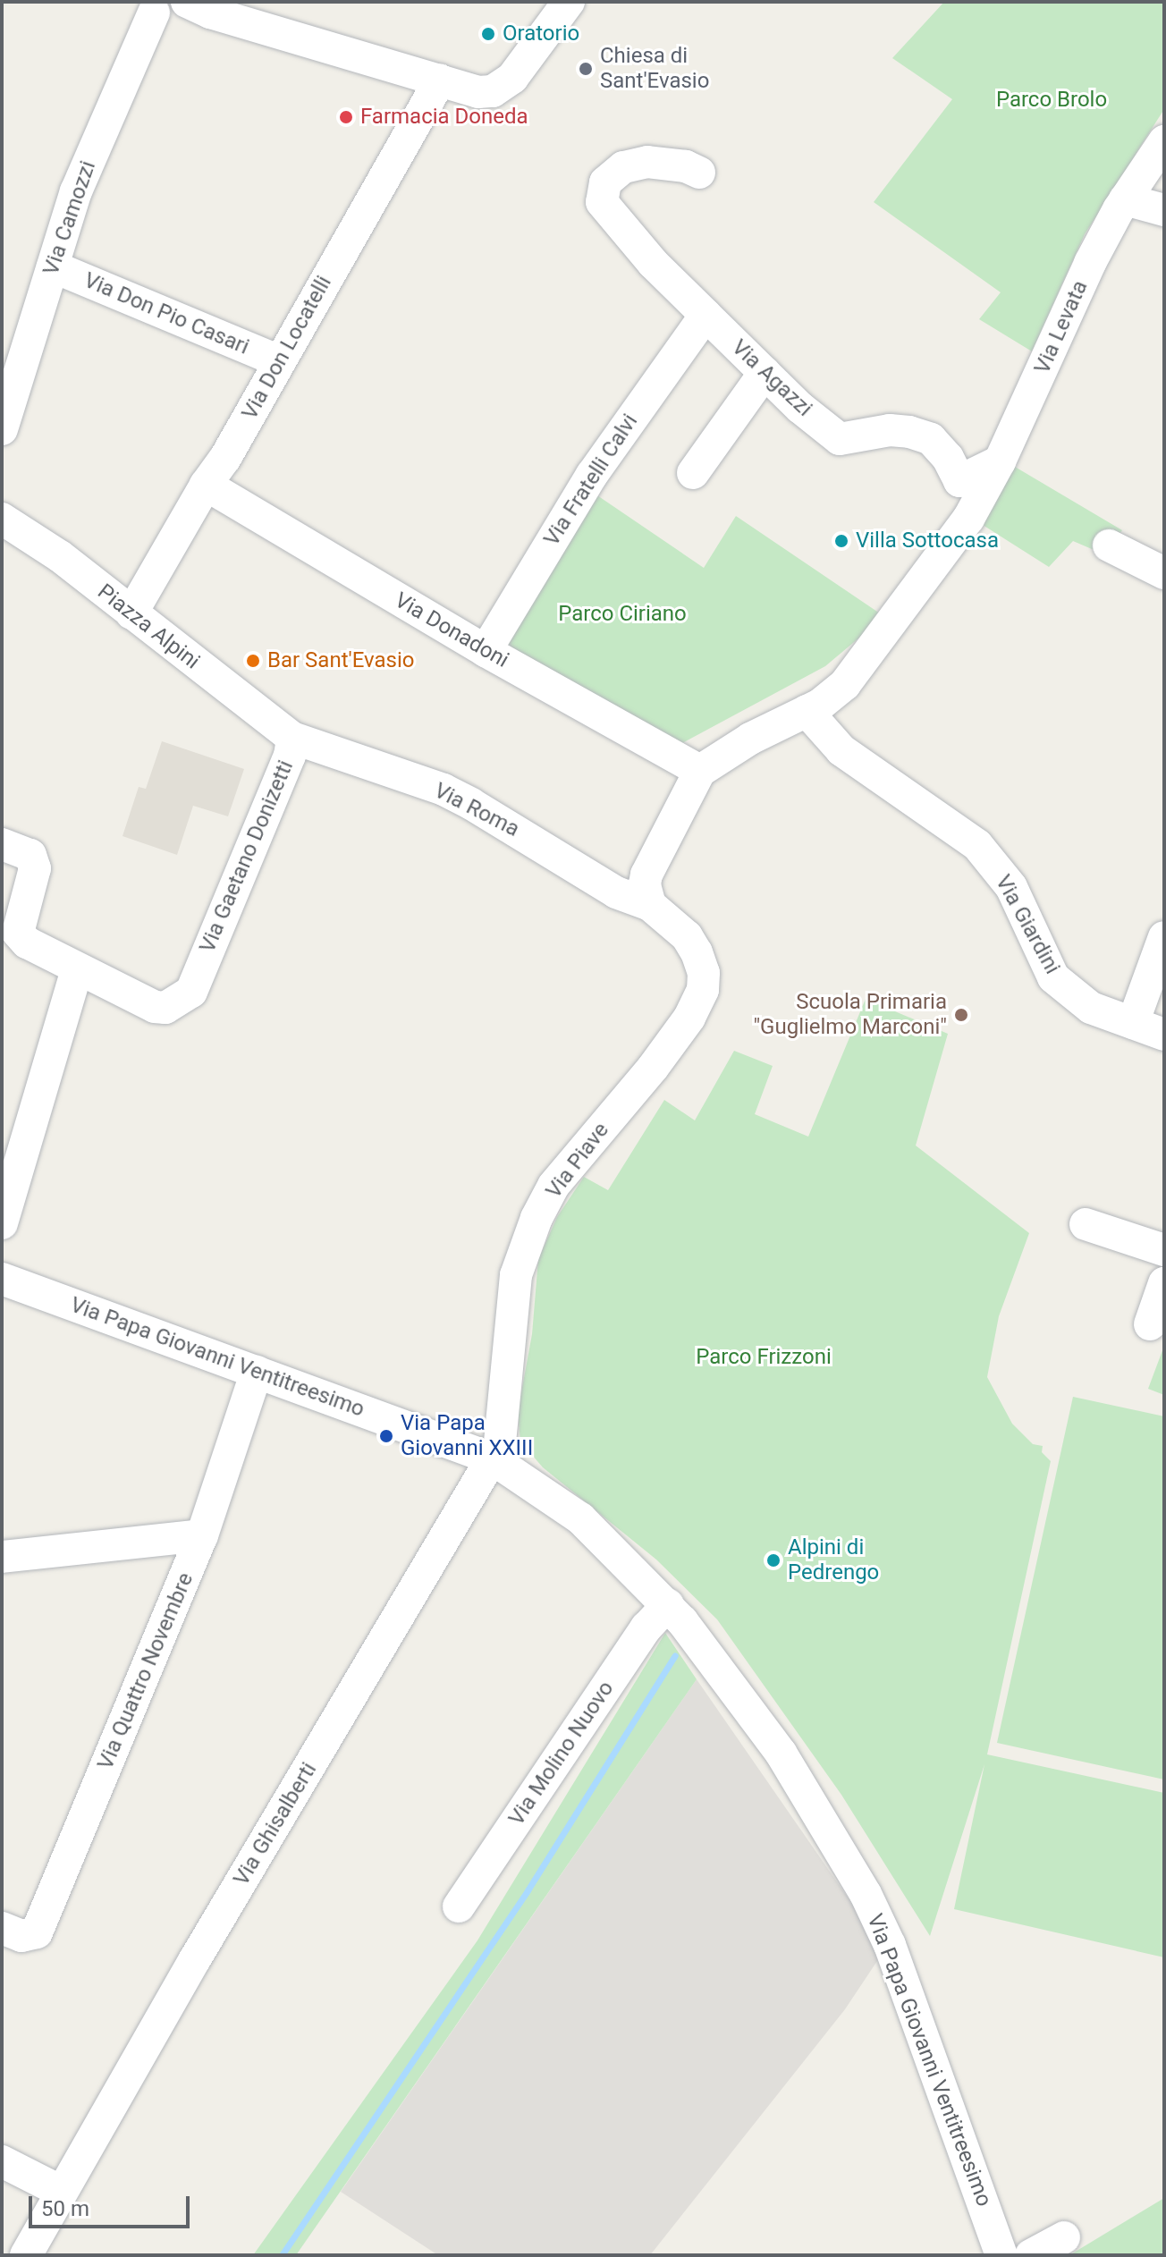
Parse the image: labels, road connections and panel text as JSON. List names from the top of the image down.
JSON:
{
  "streets": {
    "street": [
      "Via Camozzi",
      "Via Don Pio Casari",
      "Via Levata",
      "Via Don Locatelli",
      "Via Agazzi",
      "Via Fratelli Calvi",
      "Piazza Alpini",
      "Via Donadoni",
      "Via Roma",
      "Via Gaetano Donizetti",
      "Via Giardini",
      "Via Piave",
      "Via Papa Giovanni Ventitreesimo",
      "Via Quattro Novembre",
      "Via Molino Nuovo",
      "Via Ghisalberti"
    ]
  },
  "crossings": [
    ["Via Camozzi", "Via Don Pio Casari"],
    ["Via Don Pio Casari", "Via Don Locatelli"],
    ["Via Levata", "Via Donadoni"],
    ["Via Levata", "Via Giardini"],
    ["Via Don Locatelli", "Piazza Alpini"],
    ["Via Don Locatelli", "Via Donadoni"],
    ["Via Agazzi", "Via Fratelli Calvi"],
    ["Via Fratelli Calvi", "Via Donadoni"],
    ["Piazza Alpini", "Via Roma"],
    ["Piazza Alpini", "Via Gaetano Donizetti"],
    ["Via Roma", "Via Gaetano Donizetti"],
    ["Via Roma", "Via Piave"],
    ["Via Piave", "Via Papa Giovanni Ventitreesimo"],
    ["Via Piave", "Via Ghisalberti"],
    ["Via Papa Giovanni Ventitreesimo", "Via Quattro Novembre"],
    ["Via Papa Giovanni Ventitreesimo", "Via Molino Nuovo"],
    ["Via Papa Giovanni Ventitreesimo", "Via Ghisalberti"]
  ],
  "parks": ["Parco Brolo", "Parco Ciriano", "Parco Frizzoni"],
  "places": [
    "Oratorio",
    "Chiesa di Sant'Evasio",
    "Farmacia Doneda",
    "Villa Sottocasa",
    "Bar Sant'Evasio",
    "Scuola Primaria \"Guglielmo Marconi\"",
    "Via Papa Giovanni XXIII",
    "Alpini di Pedrengo"
  ],
  "scale_bar": "50 m"
}
